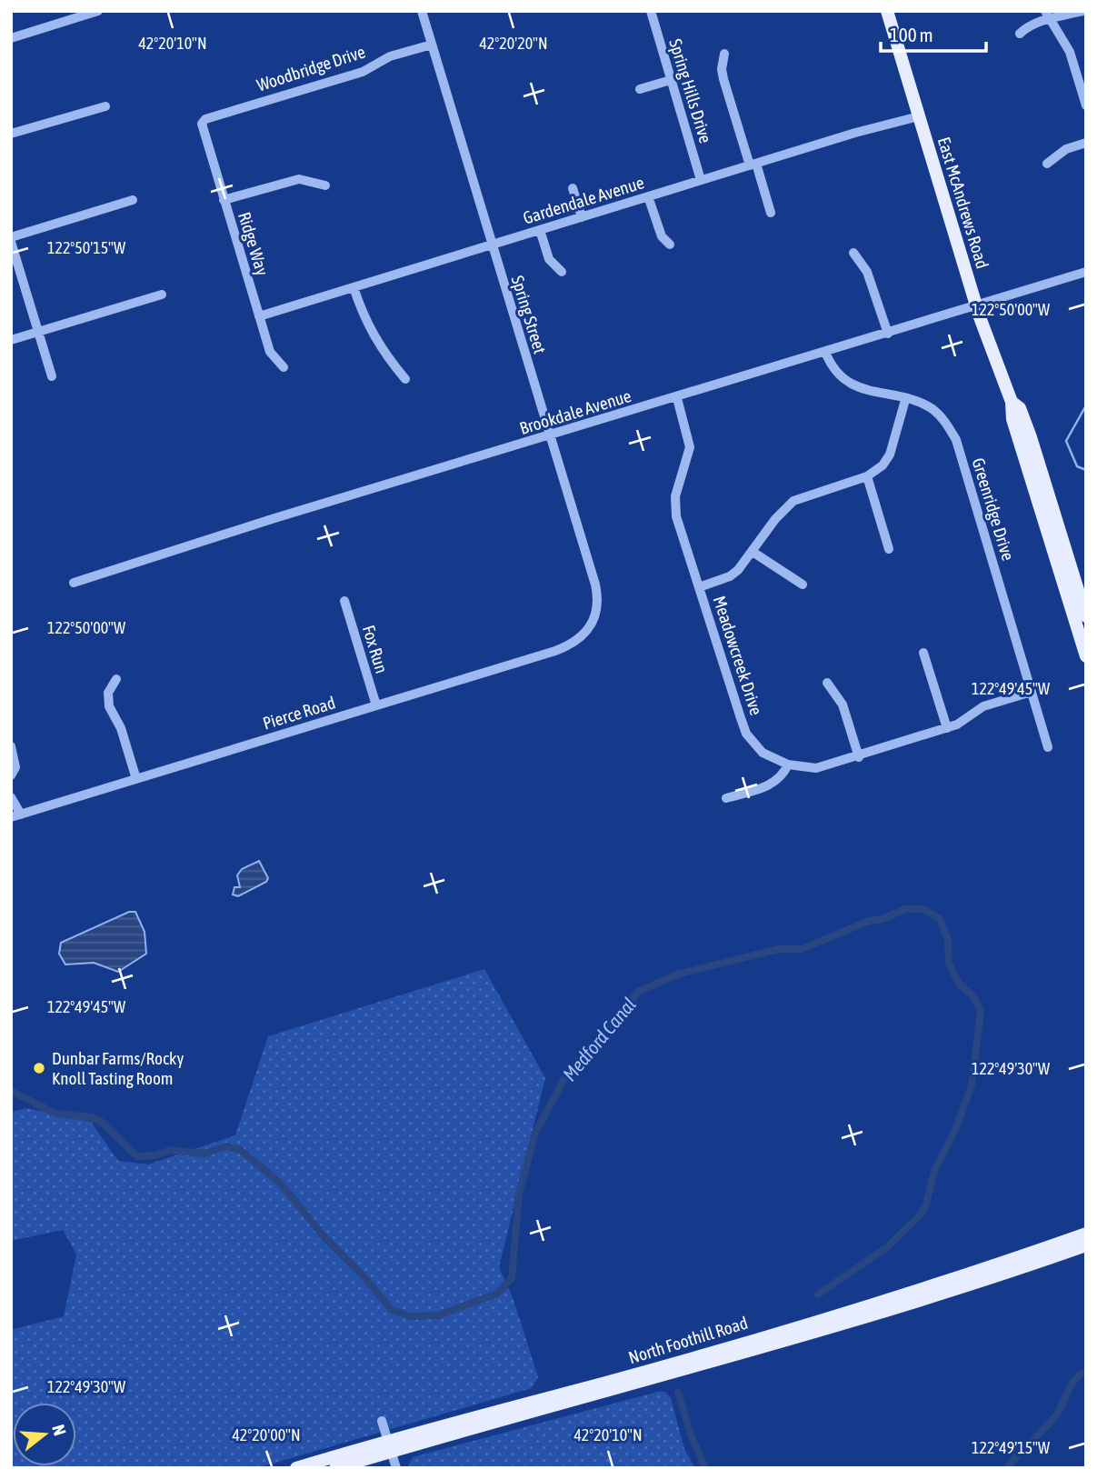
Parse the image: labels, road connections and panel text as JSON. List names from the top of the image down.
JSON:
{
  "streets": {
    "main road": ["East McAndrews Road", "North Foothill Road"],
    "street": [
      "Woodbridge Drive",
      "Spring Hills Drive",
      "Gardendale Avenue",
      "Ridge Way",
      "Spring Street",
      "Brookdale Avenue",
      "Greenridge Drive",
      "Fox Run",
      "Meadowcreek Drive",
      "Pierce Road"
    ]
  },
  "crossings": [
    ["Woodbridge Drive", "Ridge Way"],
    ["Woodbridge Drive", "Spring Street"],
    ["Spring Hills Drive", "Gardendale Avenue"],
    ["Gardendale Avenue", "East McAndrews Road"],
    ["Gardendale Avenue", "Ridge Way"],
    ["Gardendale Avenue", "Spring Street"],
    ["East McAndrews Road", "Brookdale Avenue"],
    ["Spring Street", "Brookdale Avenue"],
    ["Spring Street", "Pierce Road"],
    ["Brookdale Avenue", "Greenridge Drive"],
    ["Brookdale Avenue", "Meadowcreek Drive"],
    ["Greenridge Drive", "Meadowcreek Drive"],
    ["Fox Run", "Pierce Road"]
  ],
  "water": ["Medford Canal"],
  "places": ["Dunbar Farms/Rocky Knoll Tasting Room"],
  "scale_bar": "100 m",
  "north": "right",
  "coordinates": [
    "42°20'10\"N",
    "42°20'20\"N",
    "122°50'15\"W",
    "122°50'00\"W",
    "122°49'45\"W",
    "122°49'30\"W",
    "42°20'00\"N",
    "122°49'15\"W"
  ]
}
